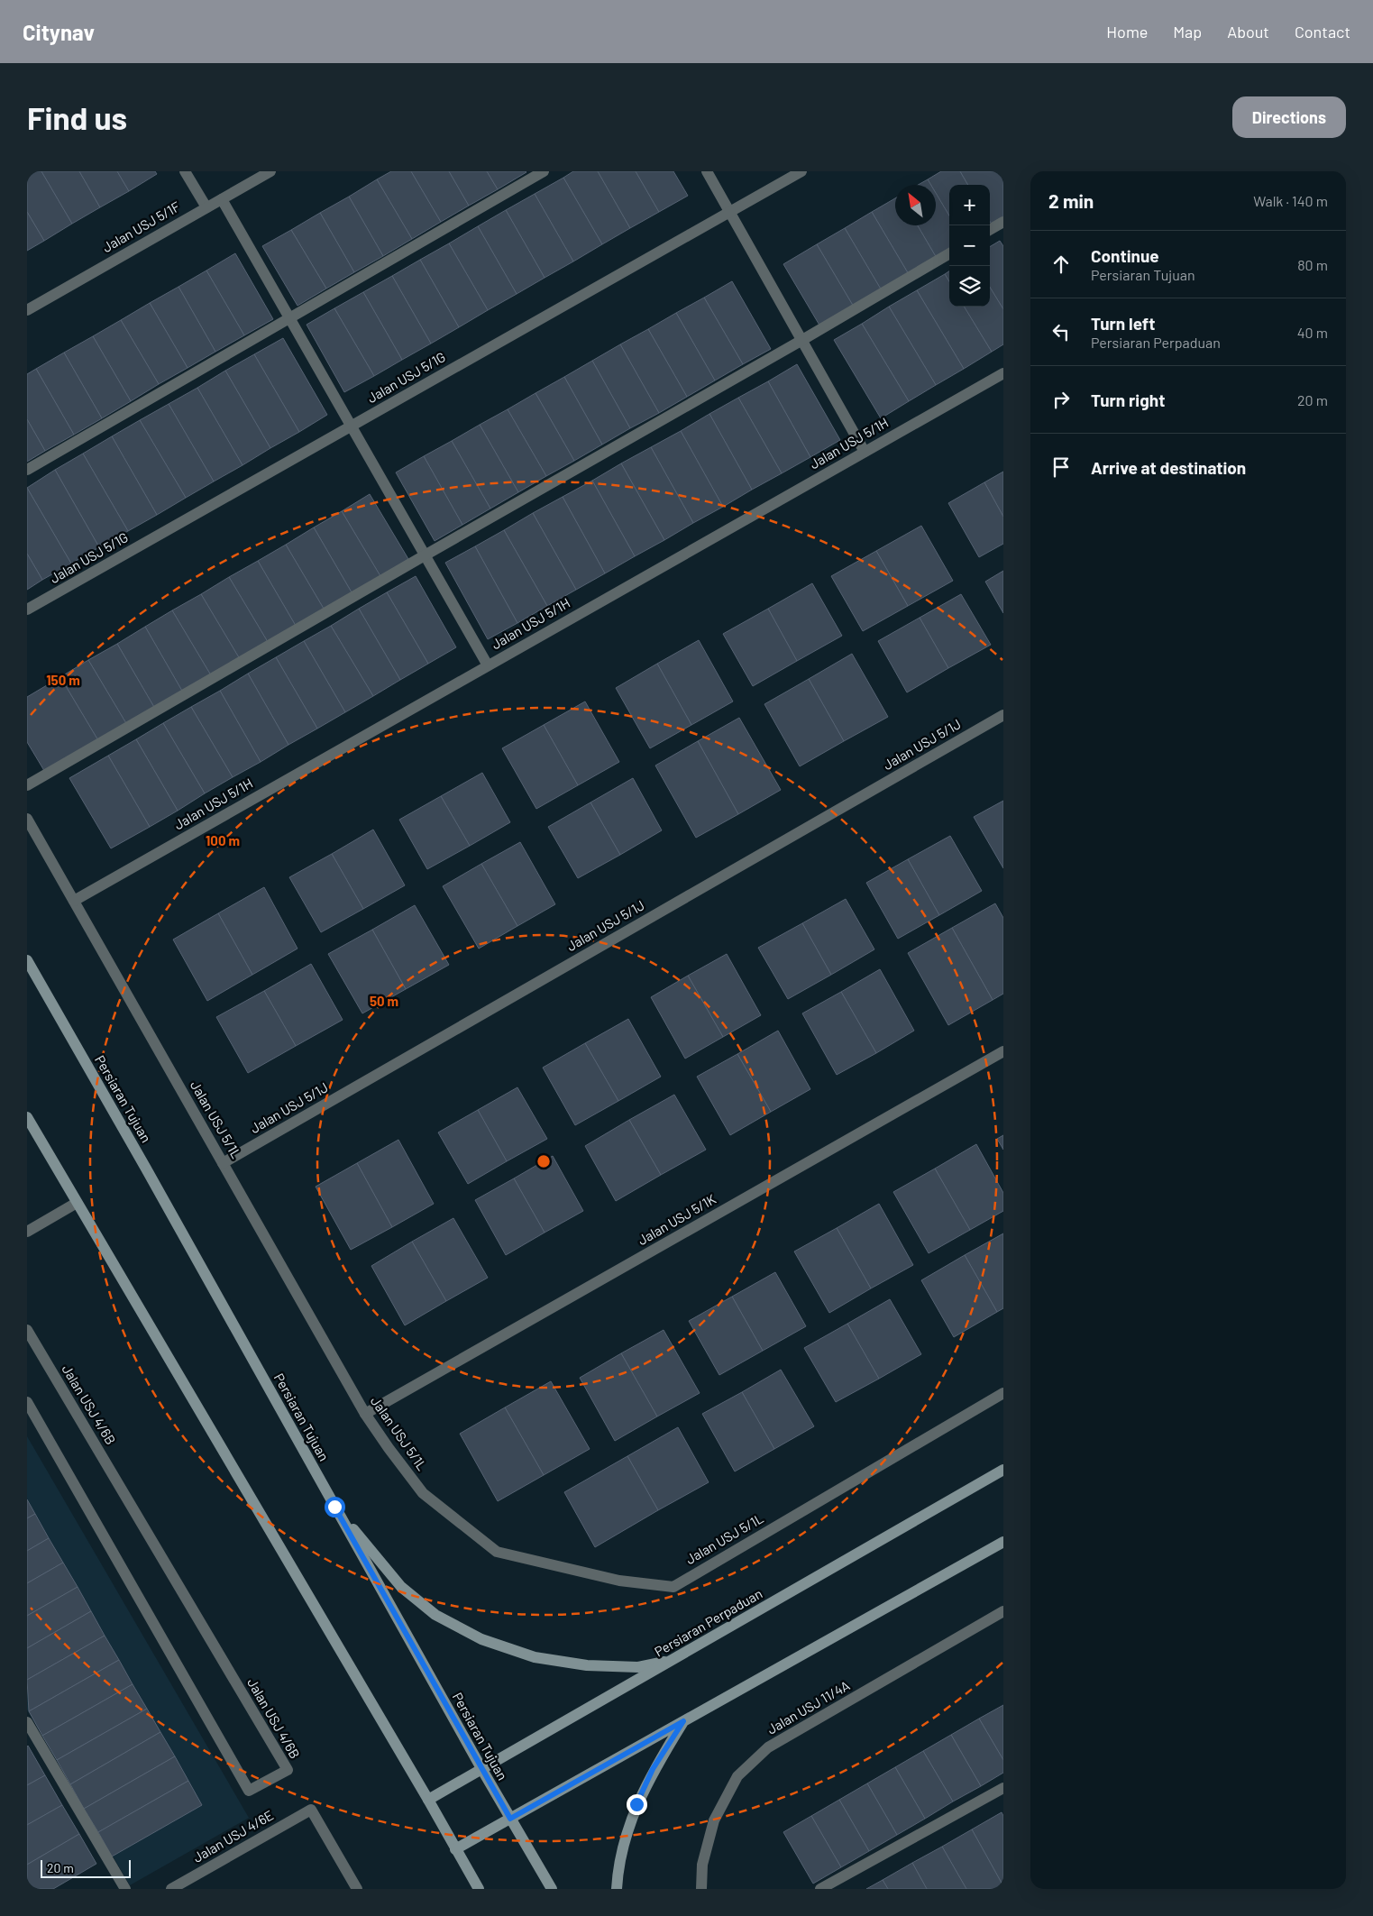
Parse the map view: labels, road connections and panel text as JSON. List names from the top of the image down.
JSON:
{
  "streets": {
    "main road": ["Persiaran Tujuan", "Persiaran Perpaduan"],
    "street": [
      "Jalan USJ 5/1F",
      "Jalan USJ 5/1G",
      "Jalan USJ 5/1H",
      "Jalan USJ 5/1J",
      "Jalan USJ 5/1L",
      "Jalan USJ 5/1K",
      "Jalan USJ 4/6B",
      "Jalan USJ 11/4A",
      "Jalan USJ 4/6E"
    ]
  },
  "crossings": [
    ["Jalan USJ 5/1H", "Jalan USJ 5/1L"],
    ["Jalan USJ 5/1J", "Jalan USJ 5/1L"],
    ["Persiaran Tujuan", "Persiaran Perpaduan"],
    ["Jalan USJ 5/1L", "Jalan USJ 5/1K"]
  ],
  "scale_bar": "20 m",
  "north": "top left",
  "page": {
    "header": "Citynav",
    "nav": [
      "Home",
      "Map",
      "About",
      "Contact"
    ],
    "buttons": "Directions",
    "title": "Find us",
    "heading": ["2 min", "Walk · 140 m"],
    "map_buttons": ["+", "−"],
    "list": [
      ["Continue", "Persiaran Tujuan", "80 m"],
      ["Turn left", "Persiaran Perpaduan", "40 m"],
      ["Turn right", "20 m"],
      "Arrive at destination"
    ],
    "scale": "20 m"
  },
  "rings": ["150 m", "100 m", "50 m"]
}
